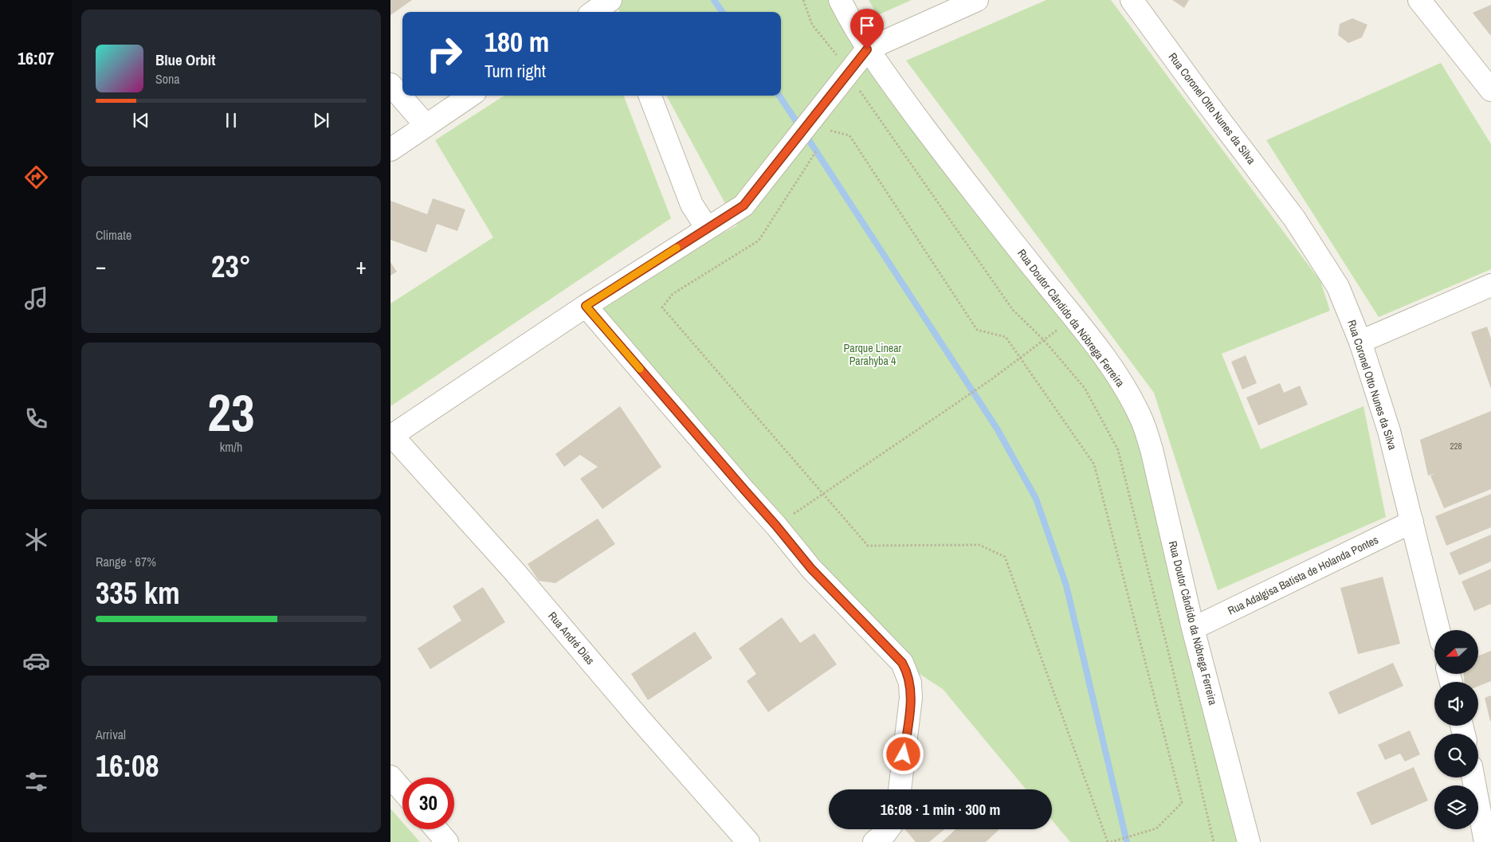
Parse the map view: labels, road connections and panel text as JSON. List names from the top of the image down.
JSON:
{
  "streets": {
    "street": [
      "Rua Coronel Otto Nunes da Silva",
      "Rua Doutor Cândido da Nóbrega Ferreira",
      "Rua Adalgisa Batista de Holanda Pontes",
      "Rua André Dias"
    ]
  },
  "crossings": [
    ["Rua Coronel Otto Nunes da Silva", "Rua Adalgisa Batista de Holanda Pontes"],
    ["Rua Doutor Cândido da Nóbrega Ferreira", "Rua Adalgisa Batista de Holanda Pontes"]
  ],
  "parks": ["Parque Linear Parahyba 4"],
  "house_numbers": ["228"],
  "north": "left",
  "page": {
    "tabs": "16:07",
    "turn": ["180 m", "Turn right"],
    "song": ["Blue Orbit", "Sona"],
    "tile": [
      "Climate",
      ["23", "km/h"],
      ["Range · 67%", "335 km"],
      ["Arrival", "16:08"]
    ],
    "heat": ["−", "23°", "+"],
    "limit": "30",
    "trip": "16:08 · 1 min · 300 m"
  }
}
